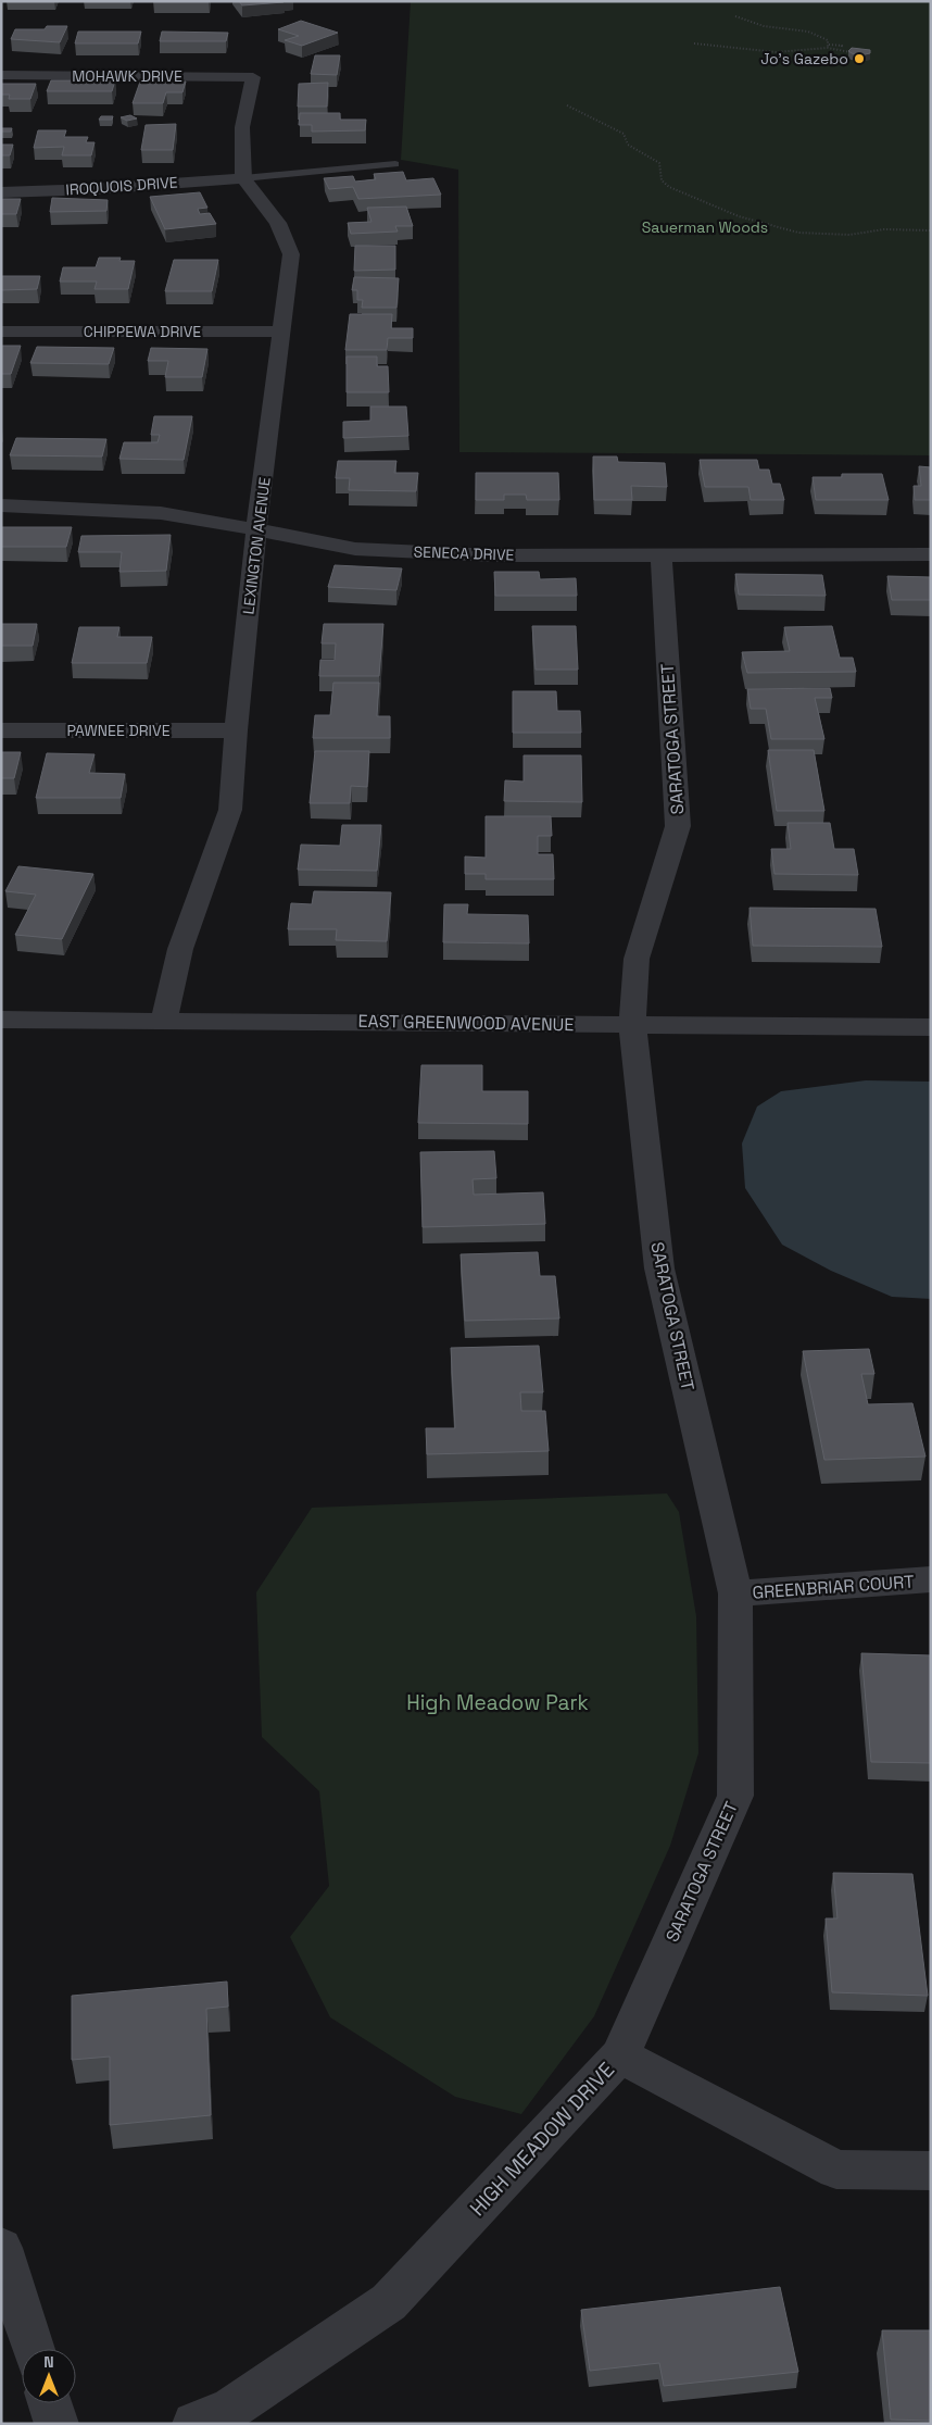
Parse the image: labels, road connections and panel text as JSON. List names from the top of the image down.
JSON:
{
  "streets": {
    "street": [
      "MOHAWK DRIVE",
      "IROQUOIS DRIVE",
      "CHIPPEWA DRIVE",
      "LEXINGTON AVENUE",
      "SENECA DRIVE",
      "PAWNEE DRIVE",
      "SARATOGA STREET",
      "EAST GREENWOOD AVENUE",
      "GREENBRIAR COURT",
      "HIGH MEADOW DRIVE"
    ]
  },
  "crossings": [
    ["MOHAWK DRIVE", "IROQUOIS DRIVE"],
    ["MOHAWK DRIVE", "LEXINGTON AVENUE"],
    ["IROQUOIS DRIVE", "LEXINGTON AVENUE"],
    ["CHIPPEWA DRIVE", "LEXINGTON AVENUE"],
    ["LEXINGTON AVENUE", "SENECA DRIVE"],
    ["LEXINGTON AVENUE", "PAWNEE DRIVE"],
    ["LEXINGTON AVENUE", "EAST GREENWOOD AVENUE"],
    ["SENECA DRIVE", "SARATOGA STREET"],
    ["SARATOGA STREET", "EAST GREENWOOD AVENUE"],
    ["SARATOGA STREET", "GREENBRIAR COURT"],
    ["SARATOGA STREET", "HIGH MEADOW DRIVE"]
  ],
  "parks": ["Sauerman Woods", "High Meadow Park"],
  "places": ["Jo's Gazebo"],
  "north": "top"
}
